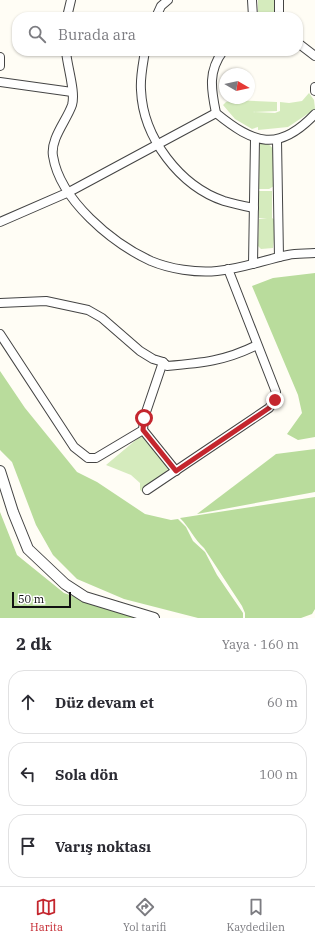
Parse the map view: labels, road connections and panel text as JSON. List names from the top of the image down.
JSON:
{
  "scale_bar": "50 m",
  "north": "right",
  "page": {
    "search": "Burada ara",
    "scale": "50 m",
    "heading": ["2 dk", "Yaya · 160 m"],
    "list": [
      ["Düz devam et", "60 m"],
      ["Sola dön", "100 m"],
      "Varış noktası"
    ],
    "nav": ["Harita", "Yol tarifi", "Kaydedilen"]
  }
}
